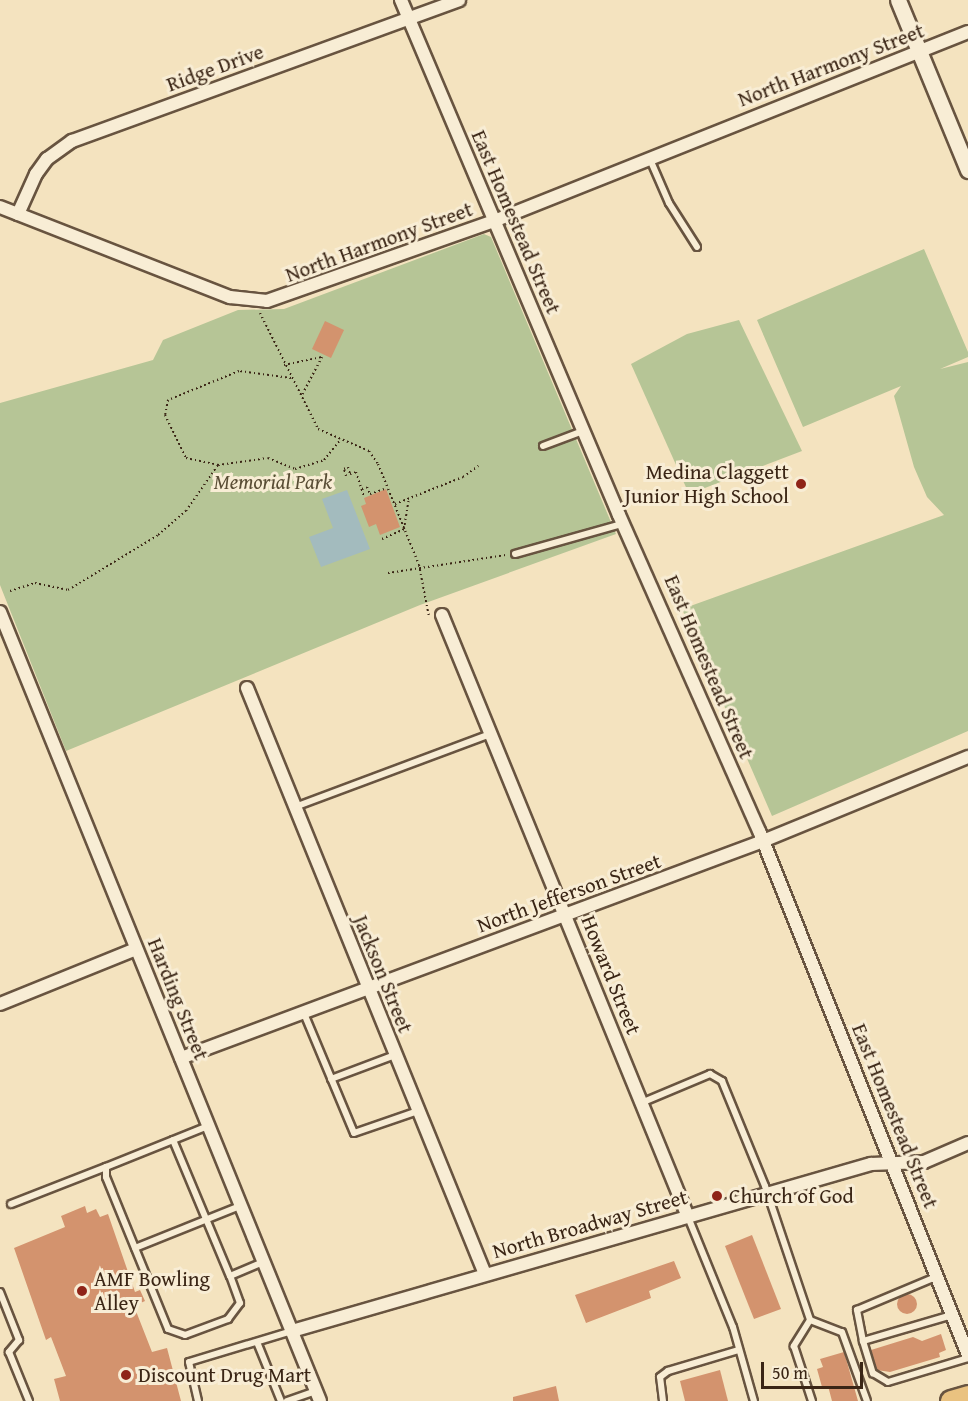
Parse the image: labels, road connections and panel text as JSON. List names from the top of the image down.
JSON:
{
  "streets": {
    "street": [
      "North Harmony Street",
      "Ridge Drive",
      "East Homestead Street",
      "North Jefferson Street",
      "Jackson Street",
      "Howard Street",
      "Harding Street",
      "North Broadway Street"
    ]
  },
  "crossings": [
    ["North Harmony Street", "Ridge Drive"],
    ["North Harmony Street", "East Homestead Street"],
    ["Ridge Drive", "East Homestead Street"],
    ["East Homestead Street", "North Jefferson Street"],
    ["East Homestead Street", "North Broadway Street"],
    ["North Jefferson Street", "Jackson Street"],
    ["North Jefferson Street", "Howard Street"],
    ["North Jefferson Street", "Harding Street"],
    ["Jackson Street", "North Broadway Street"],
    ["Howard Street", "North Broadway Street"],
    ["Harding Street", "North Broadway Street"]
  ],
  "parks": ["Memorial Park"],
  "places": [
    "Medina Claggett Junior High School",
    "Church of God",
    "AMF Bowling Alley",
    "Discount Drug Mart"
  ],
  "scale_bar": "50 m"
}
